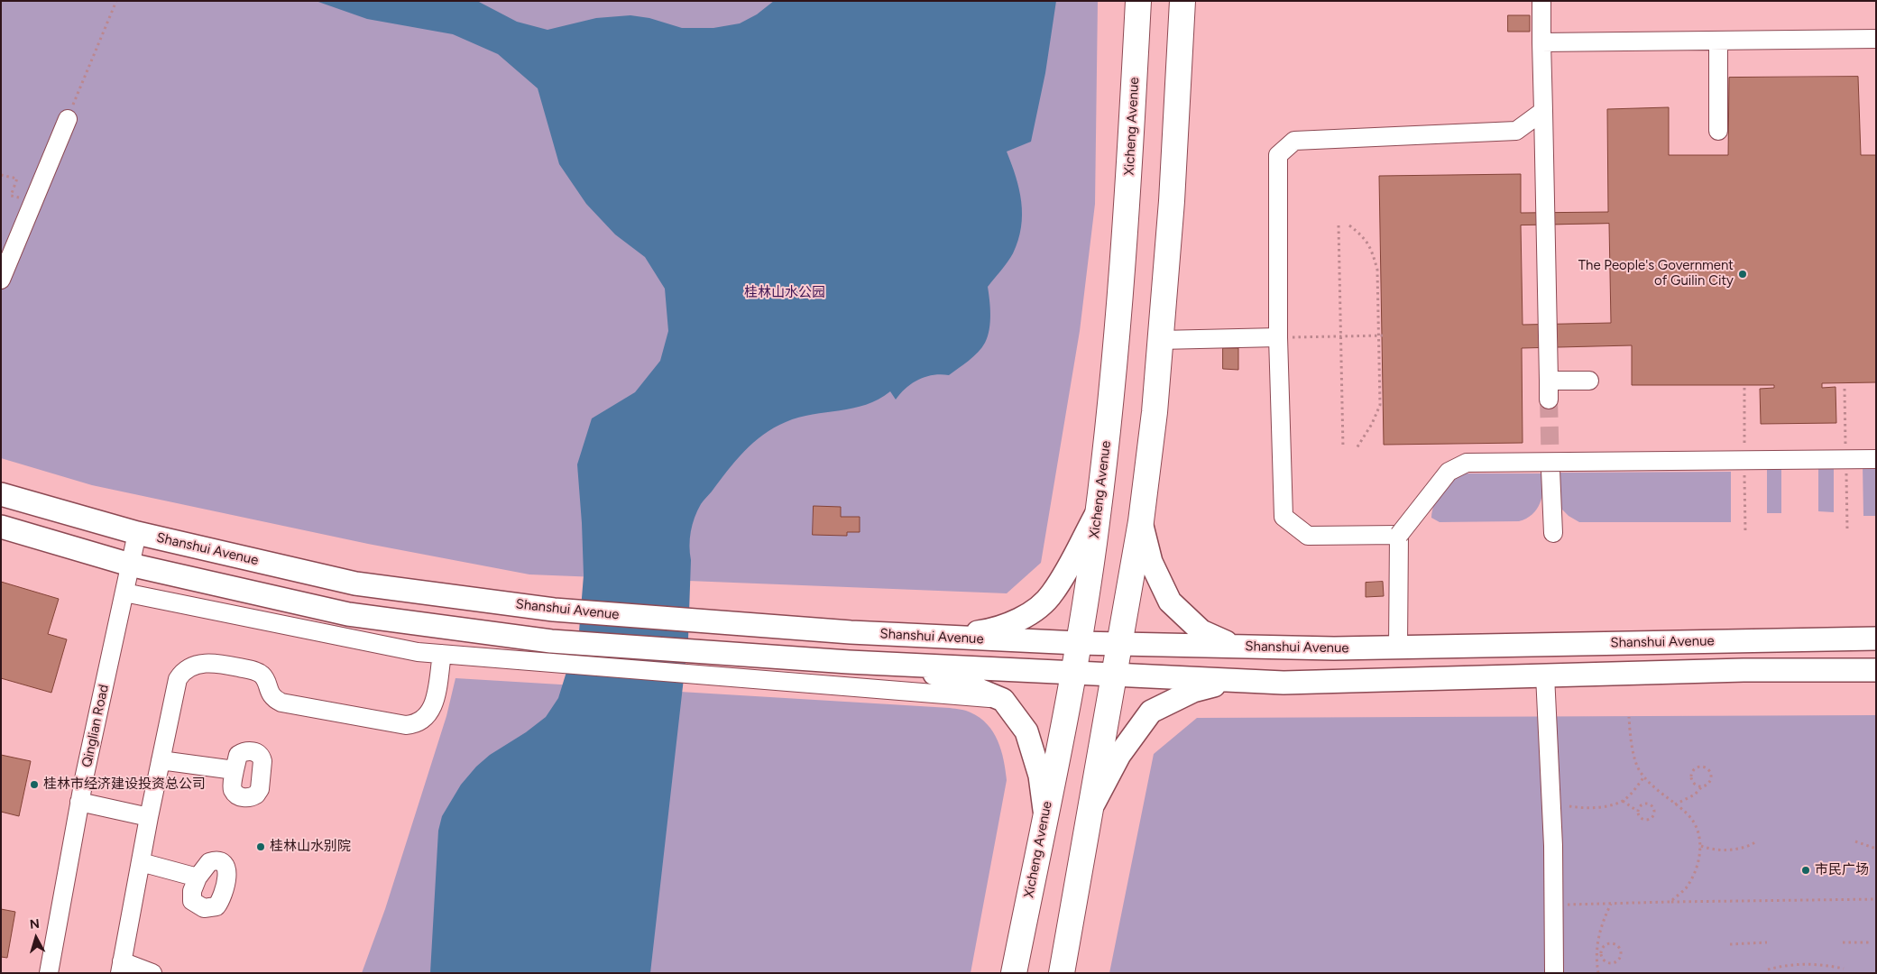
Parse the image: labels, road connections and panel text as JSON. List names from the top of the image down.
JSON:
{
  "streets": {
    "highway": ["Xicheng Avenue"],
    "main road": ["Shanshui Avenue"],
    "street": ["Qinglian Road"]
  },
  "crossings": [
    ["Xicheng Avenue", "Shanshui Avenue"],
    ["Shanshui Avenue", "Qinglian Road"]
  ],
  "parks": ["桂林山水公园"],
  "places": [
    "The People's Government of Guilin City",
    "桂林市经济建设投资总公司",
    "桂林山水别院",
    "市民广场"
  ],
  "north": "top"
}
